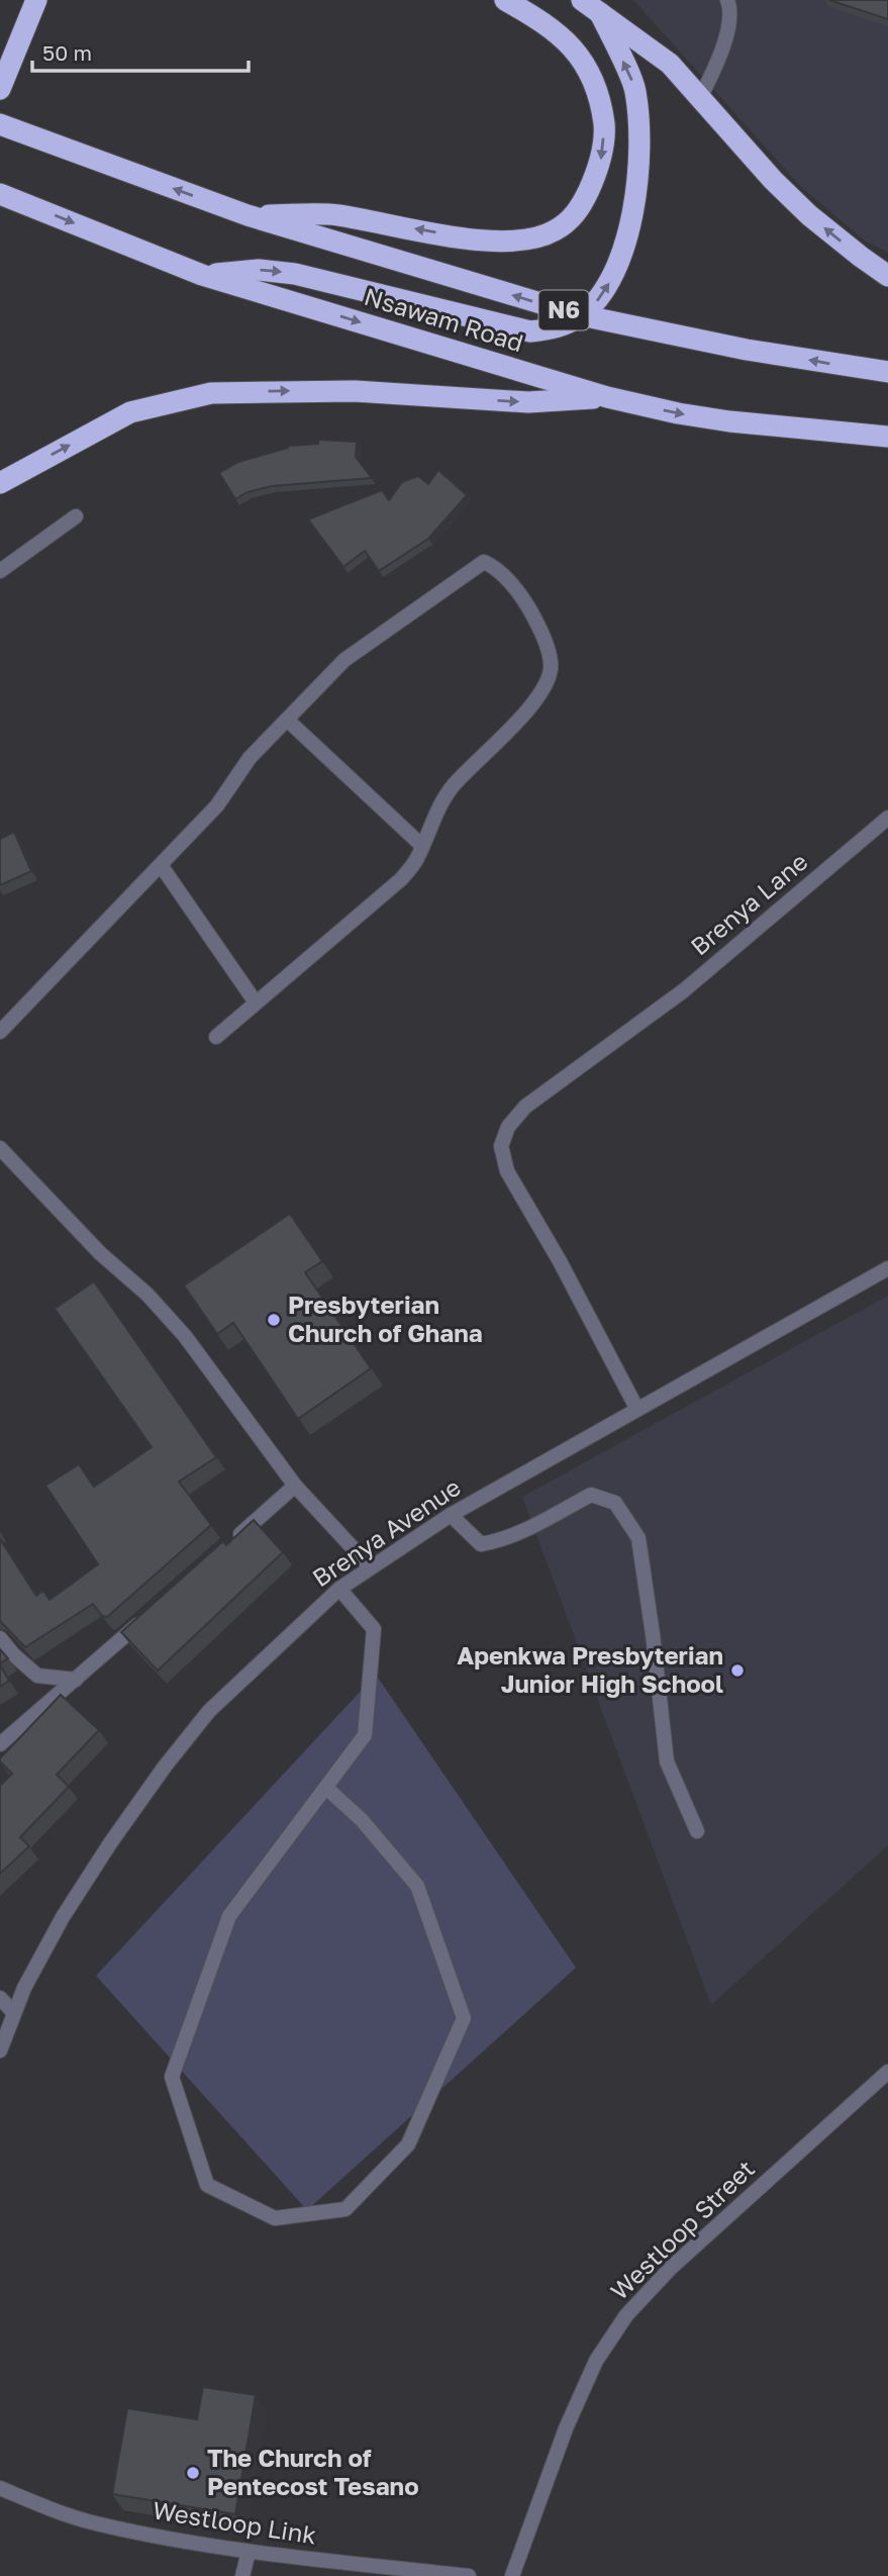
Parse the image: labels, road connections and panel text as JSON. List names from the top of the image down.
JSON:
{
  "streets": {
    "highway": ["N6", "Nsawam Road"],
    "street": [
      "Brenya Lane",
      "Brenya Avenue",
      "Westloop Street",
      "Westloop Link"
    ]
  },
  "crossings": [
    ["Brenya Lane", "Brenya Avenue"]
  ],
  "places": ["Presbyterian Church of Ghana", "Apenkwa Presbyterian Junior High School", "The Church of Pentecost Tesano"],
  "scale_bar": "50 m"
}
